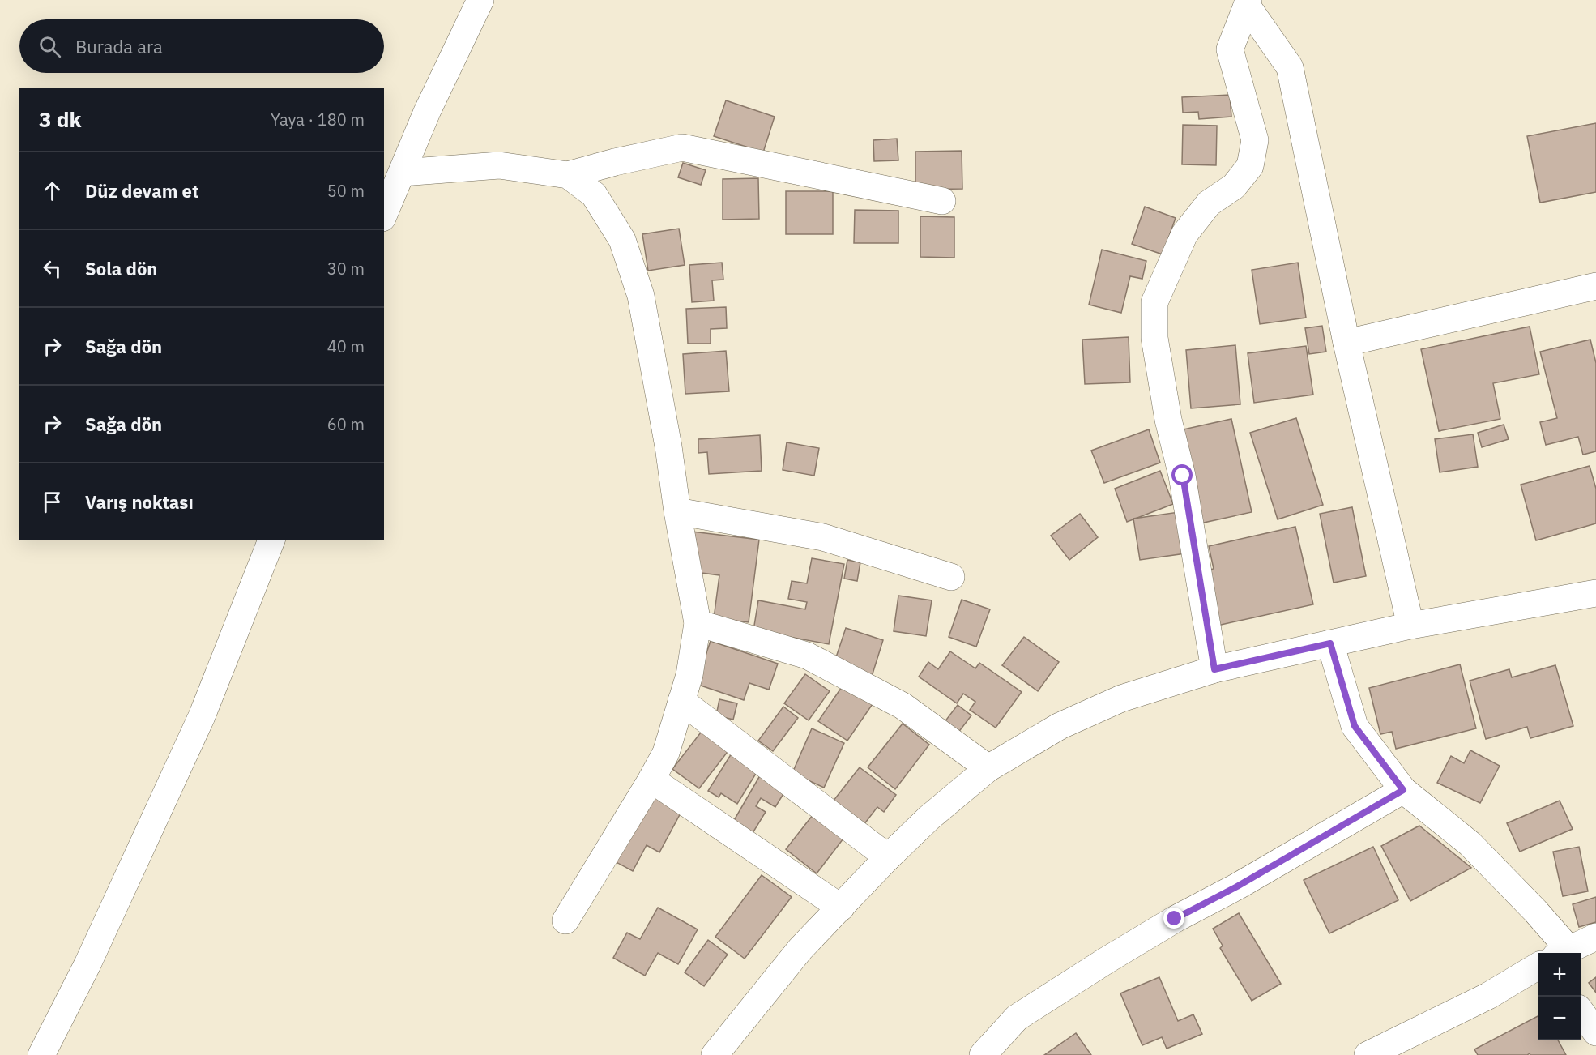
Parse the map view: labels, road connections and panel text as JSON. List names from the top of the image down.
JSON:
{
  "page": {
    "search": "Burada ara",
    "heading": ["3 dk", "Yaya · 180 m"],
    "list": [
      ["Düz devam et", "50 m"],
      ["Sola dön", "30 m"],
      ["Sağa dön", "40 m"],
      ["Sağa dön", "60 m"],
      "Varış noktası"
    ],
    "map_buttons": ["+", "−"]
  }
}
